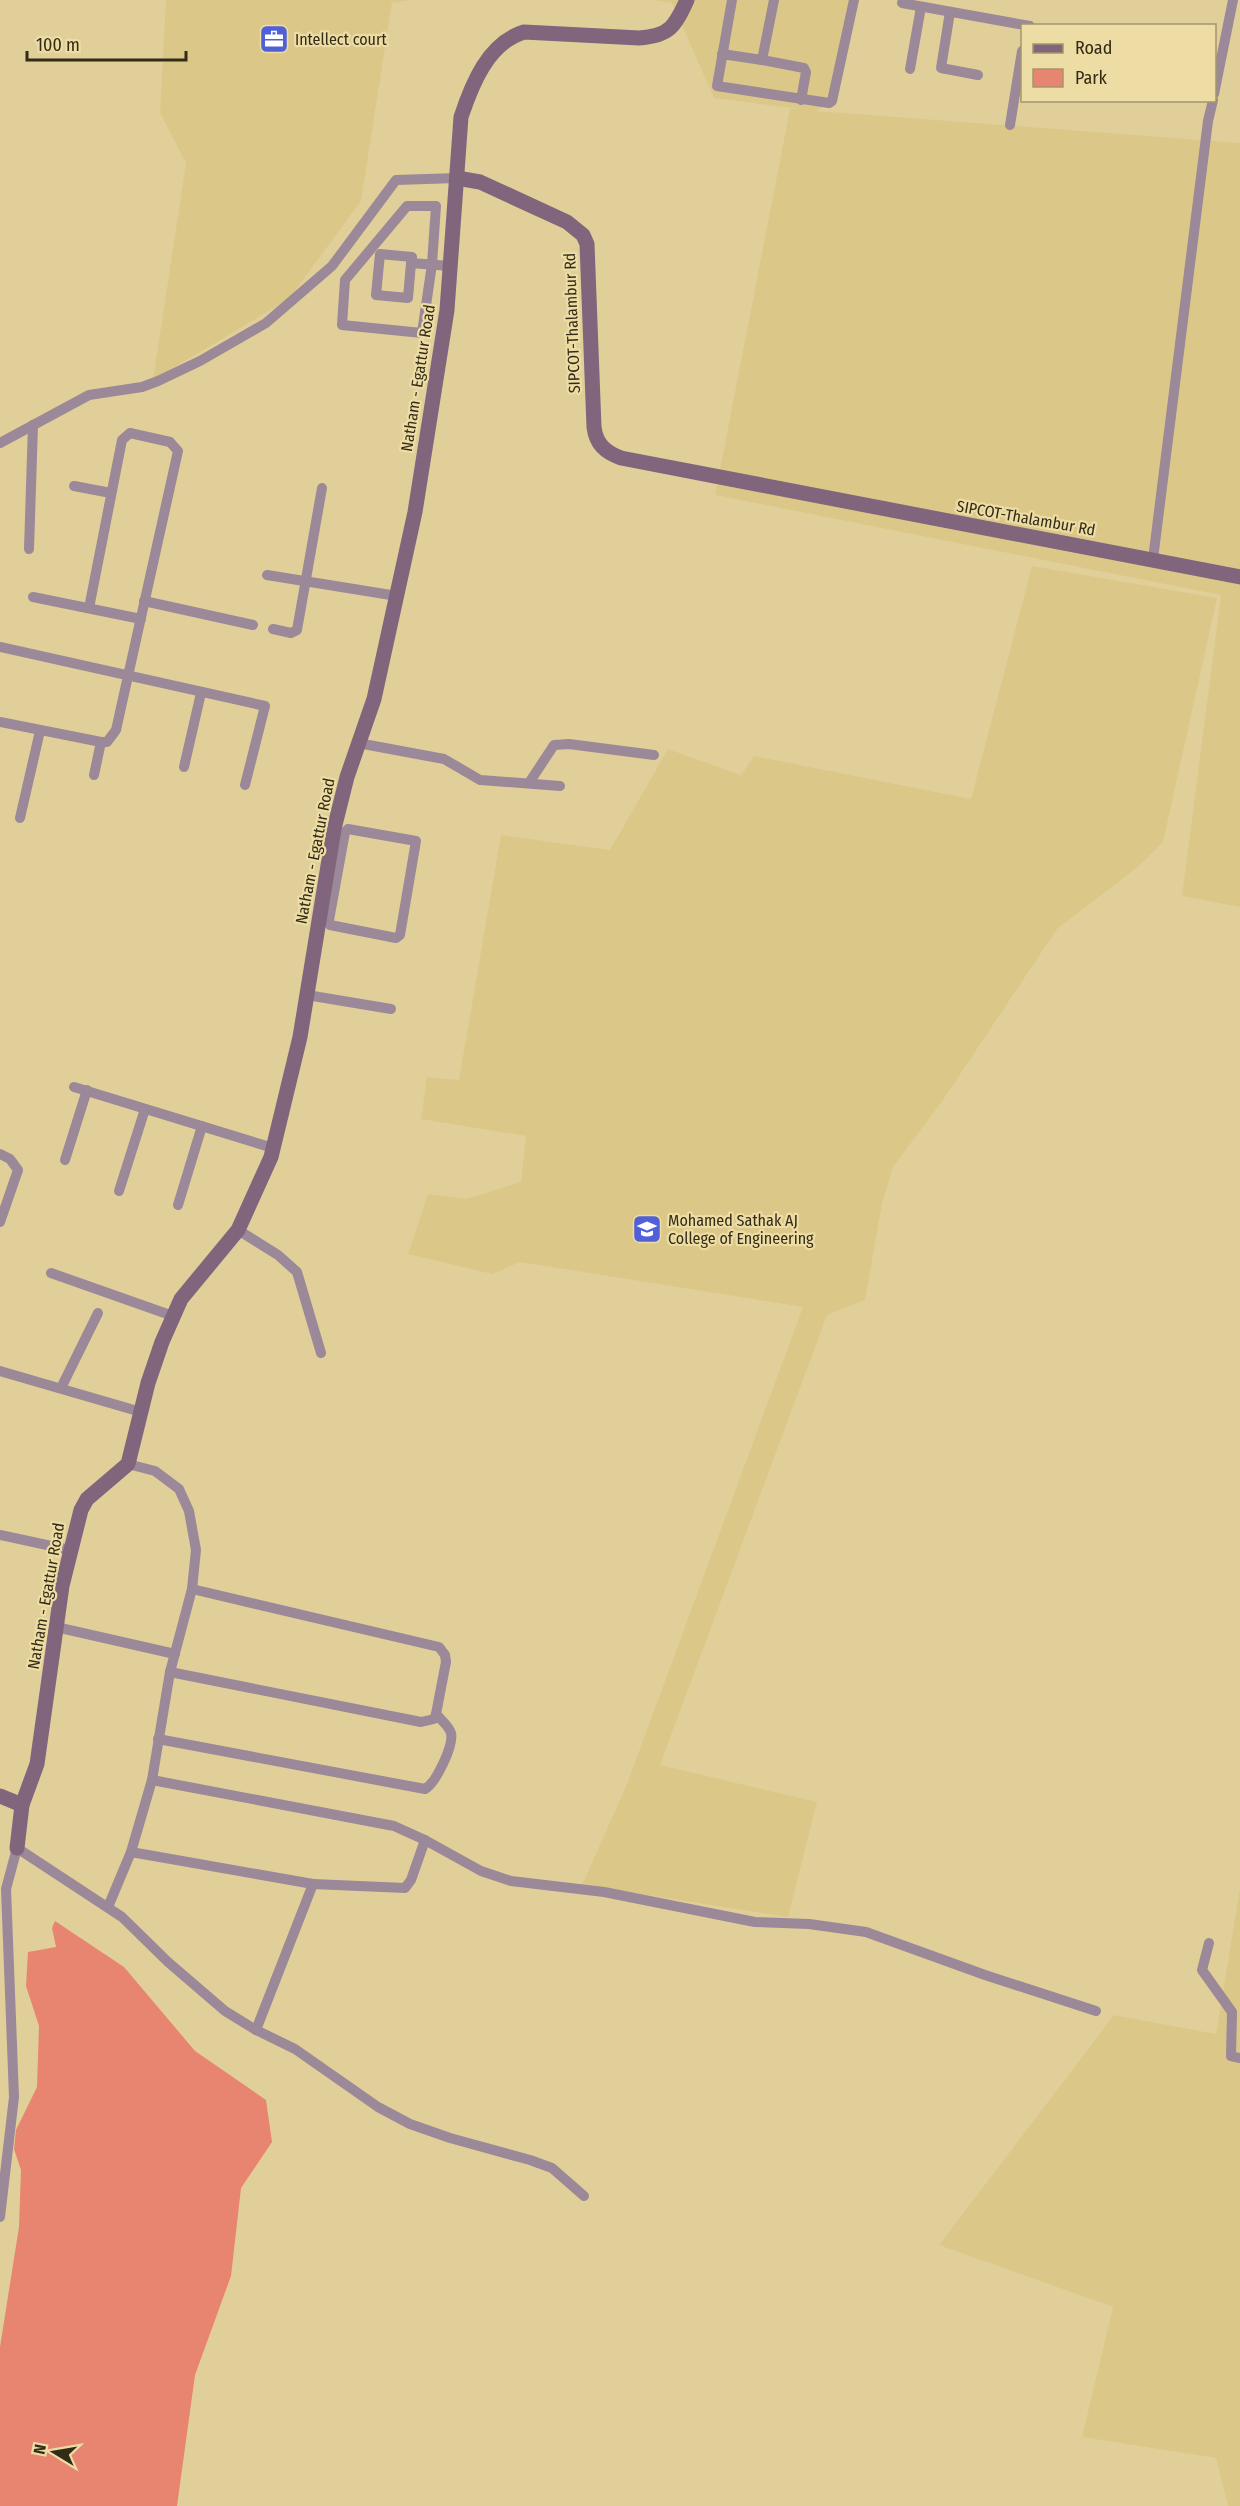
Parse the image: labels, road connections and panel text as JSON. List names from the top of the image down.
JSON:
{
  "streets": {
    "street": ["SIPCOT-Thalambur Rd", "Natham - Egattur Road"]
  },
  "crossings": [
    ["SIPCOT-Thalambur Rd", "Natham - Egattur Road"]
  ],
  "places": {
    "office": ["Intellect court"],
    "school or university": ["Mohamed Sathak AJ College of Engineering"]
  },
  "legend": ["Road", "Park"],
  "scale_bar": "100 m",
  "north": "left"
}
